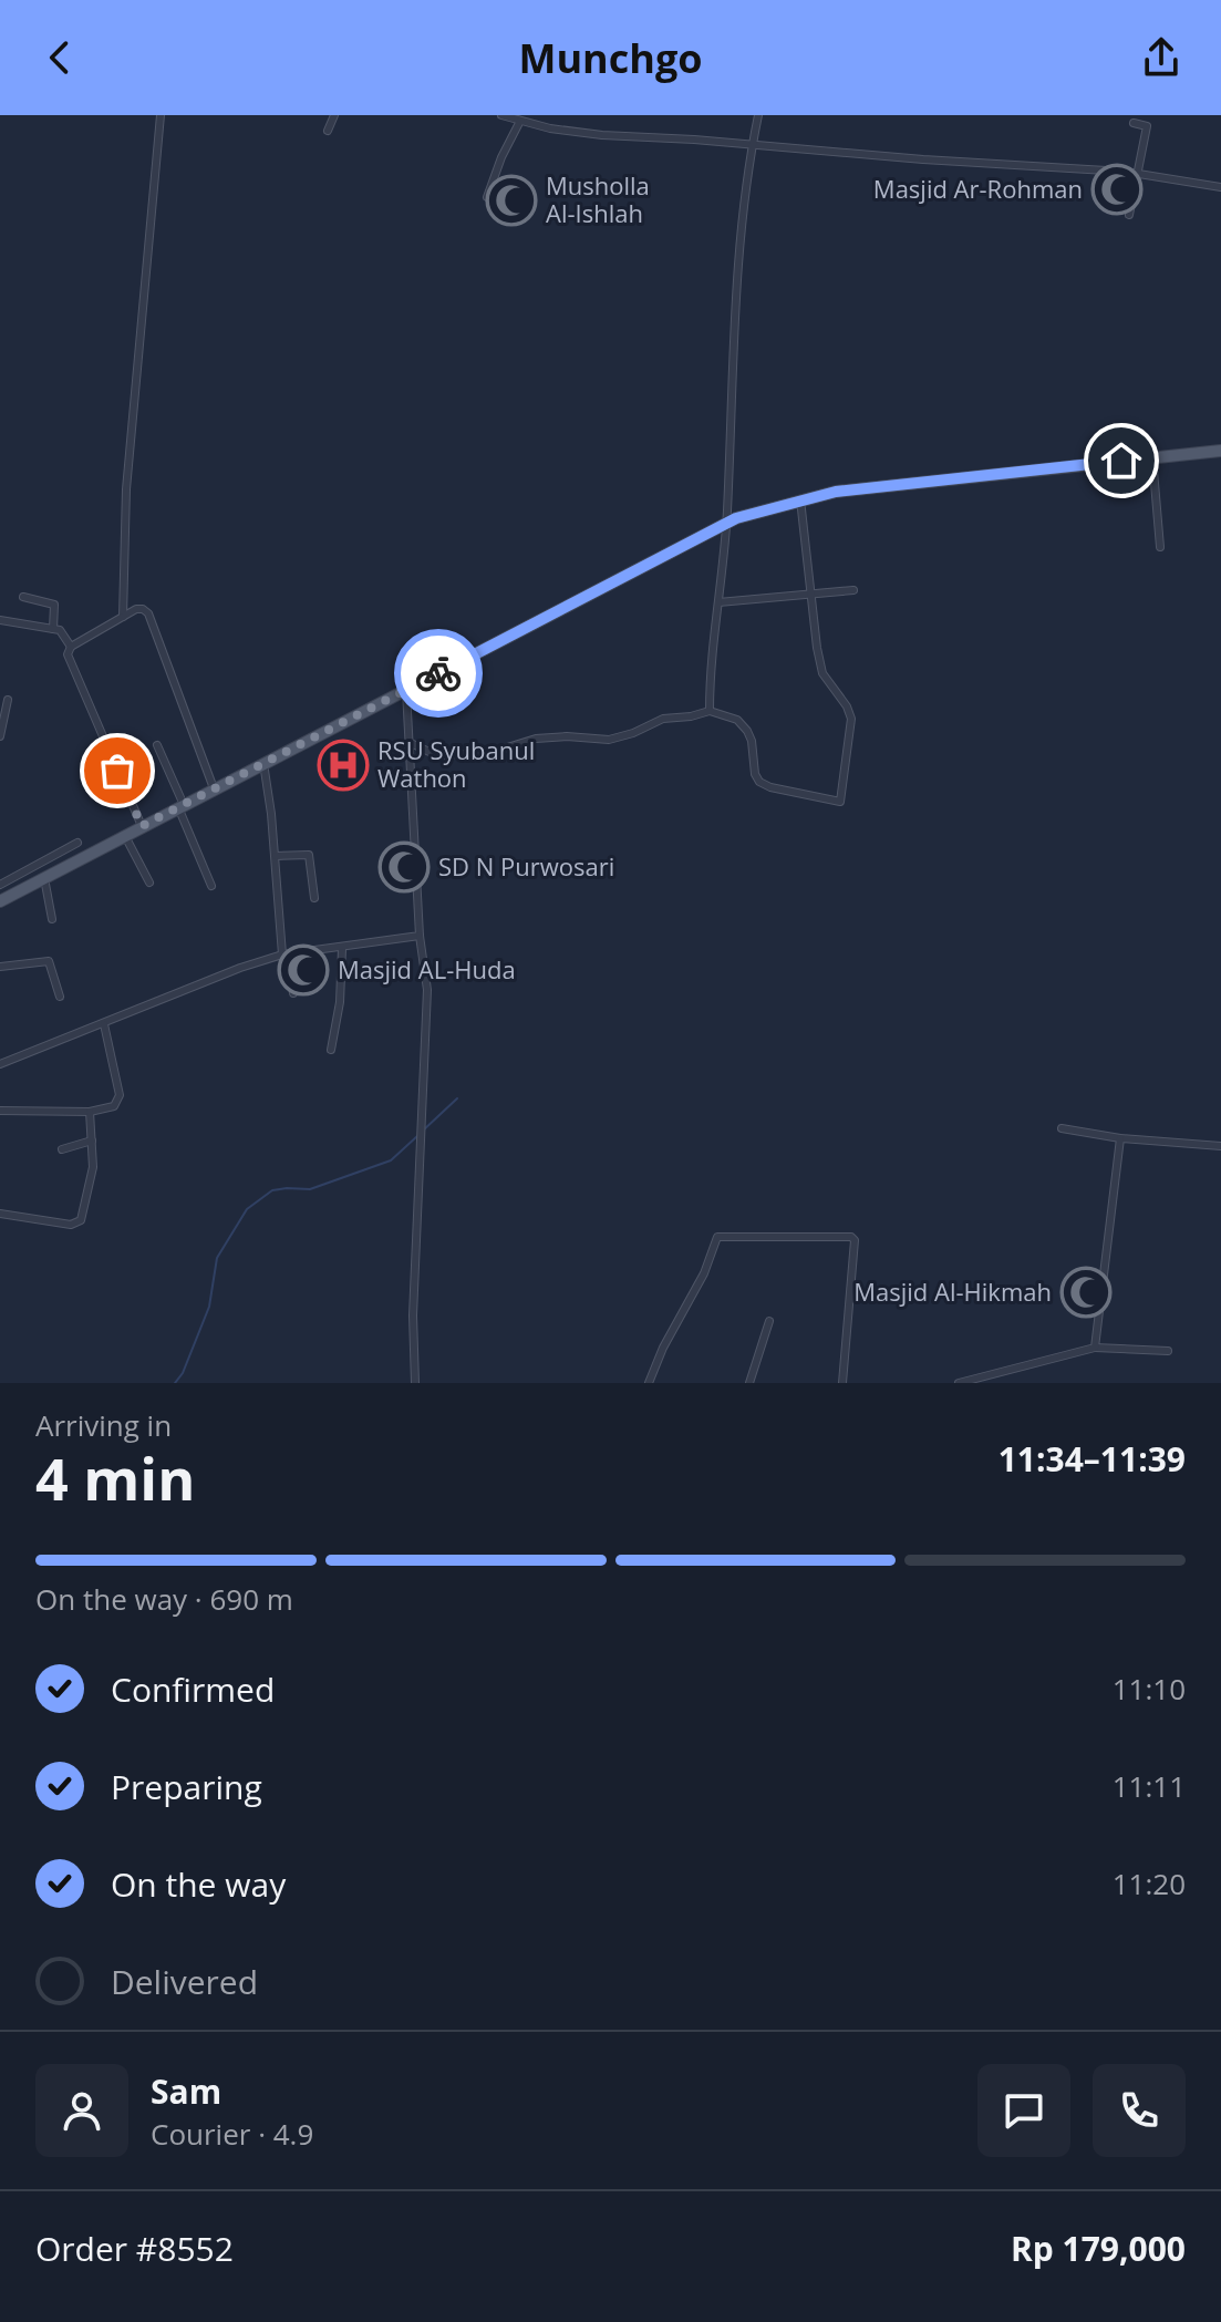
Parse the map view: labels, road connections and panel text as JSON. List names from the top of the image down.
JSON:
{
  "places": {
    "mosque": [
      "Masjid Ar-Rohman",
      "Musholla Al-Ishlah",
      "SD N Purwosari",
      "Masjid AL-Huda",
      "Masjid Al-Hikmah"
    ],
    "hospital": ["RSU Syubanul Wathon"]
  },
  "page": {
    "header": "Munchgo",
    "heading": ["4 min", "Arriving in", "11:34–11:39"],
    "panel": [
      "Sam",
      "Courier · 4.9",
      "Order #8552",
      "Rp 179,000"
    ],
    "bar": "On the way · 690 m",
    "list": [
      ["Confirmed", "11:10"],
      ["Preparing", "11:11"],
      ["On the way", "11:20"],
      "Delivered"
    ]
  }
}
